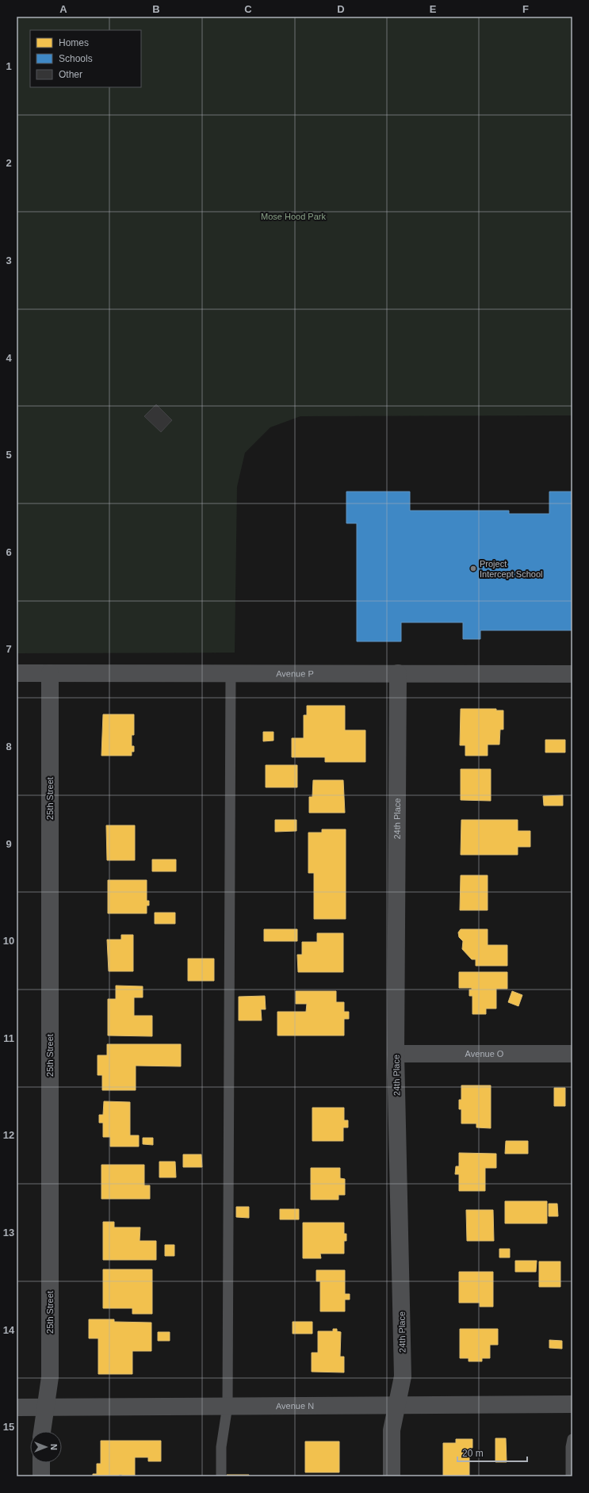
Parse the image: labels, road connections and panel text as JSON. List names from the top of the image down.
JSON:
{
  "streets": {
    "street": [
      "Avenue P",
      "25th Street",
      "24th Place",
      "Avenue O",
      "Avenue N"
    ]
  },
  "crossings": [
    ["Avenue P", "25th Street"],
    ["Avenue P", "24th Place"],
    ["25th Street", "Avenue N"],
    ["24th Place", "Avenue O"],
    ["24th Place", "Avenue N"]
  ],
  "parks": ["Mose Hood Park"],
  "places": ["Project Intercept School"],
  "legend": ["Homes", "Schools", "Other"],
  "scale_bar": "20 m",
  "north": "right",
  "grid": {
    "columns": [
      "A",
      "B",
      "C",
      "D",
      "E",
      "F"
    ],
    "rows": [
      "1",
      "2",
      "3",
      "4",
      "5",
      "6",
      "7",
      "8",
      "9",
      "10",
      "11",
      "12",
      "13",
      "14",
      "15"
    ]
  }
}
